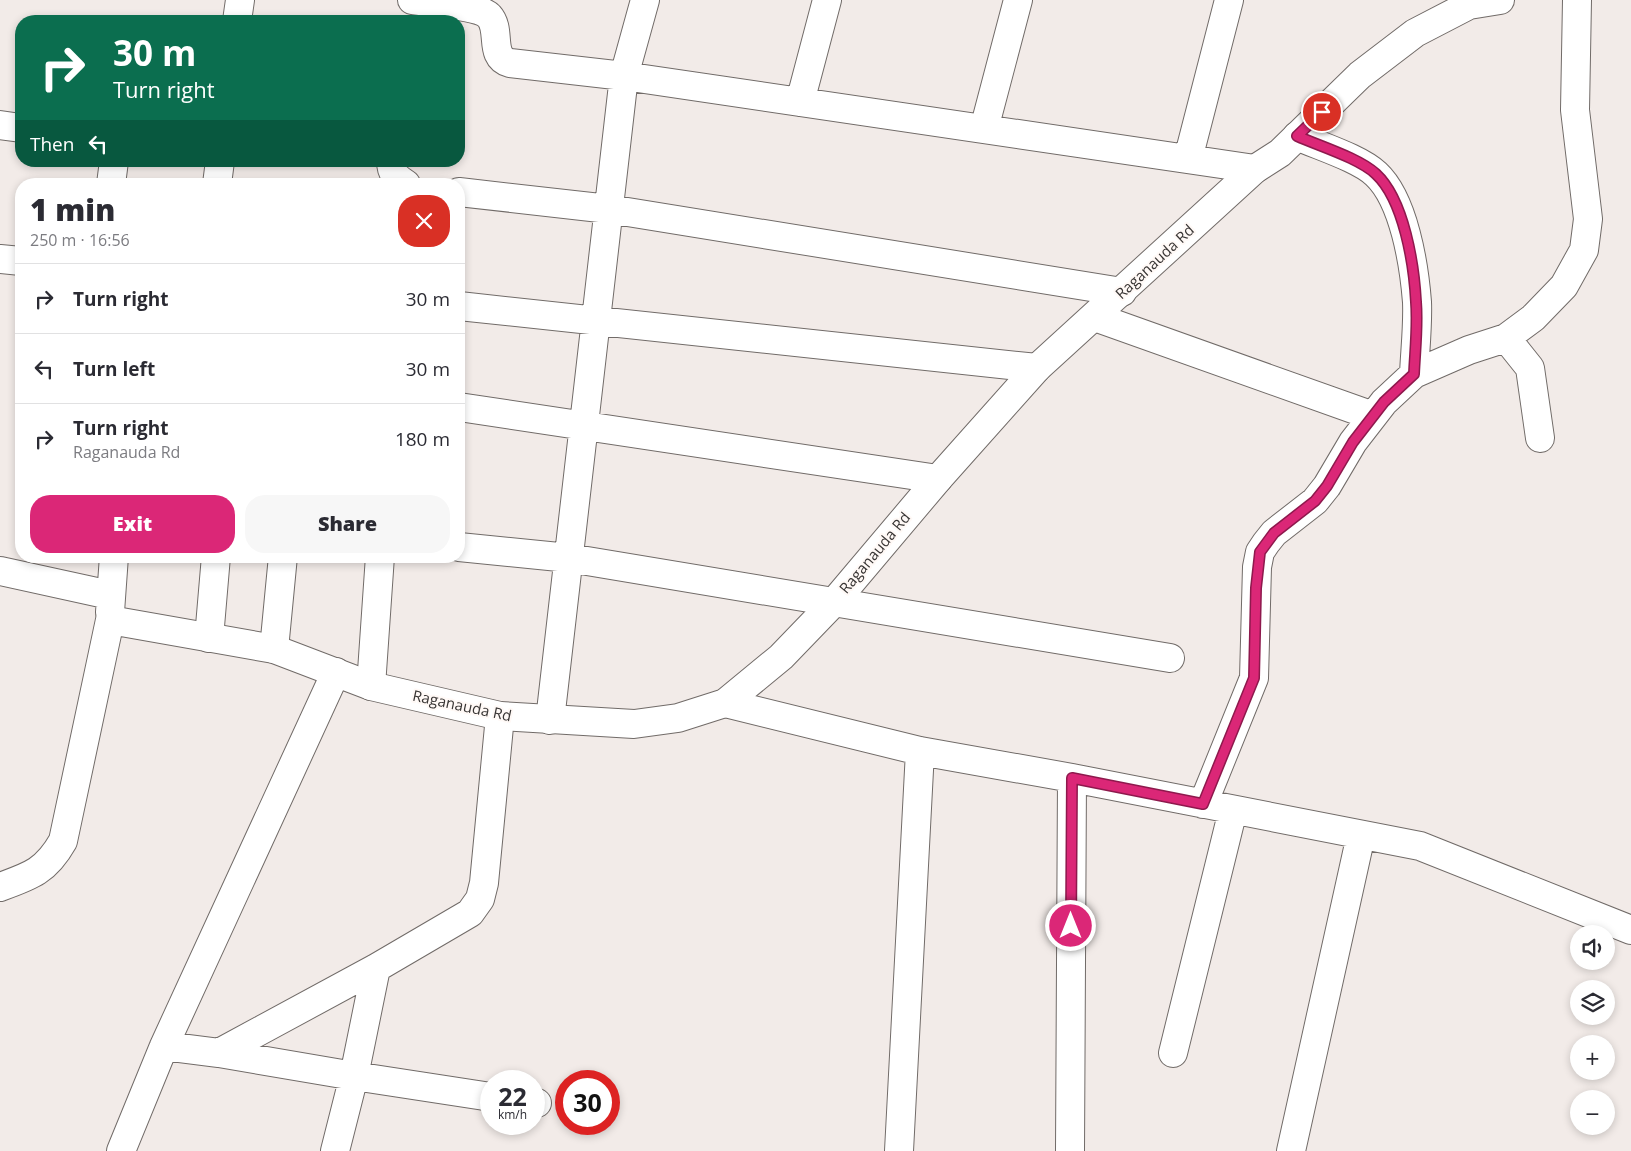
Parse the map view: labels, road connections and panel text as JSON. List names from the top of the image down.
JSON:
{
  "streets": {
    "street": ["Raganauda Rd"]
  },
  "page": {
    "turn": ["30 m", "Turn right"],
    "then": "Then",
    "heading": ["1 min", "250 m · 16:56"],
    "list": [
      {
        "name": "Turn right",
        "value": "30 m"
      },
      {
        "name": "Turn left",
        "value": "30 m"
      },
      {
        "name": "Turn right",
        "note": "Raganauda Rd",
        "value": "180 m"
      }
    ],
    "buttons": ["Exit", "Share"],
    "map_buttons": ["+", "−"],
    "speed": "22 km/h",
    "limit": "30"
  }
}
